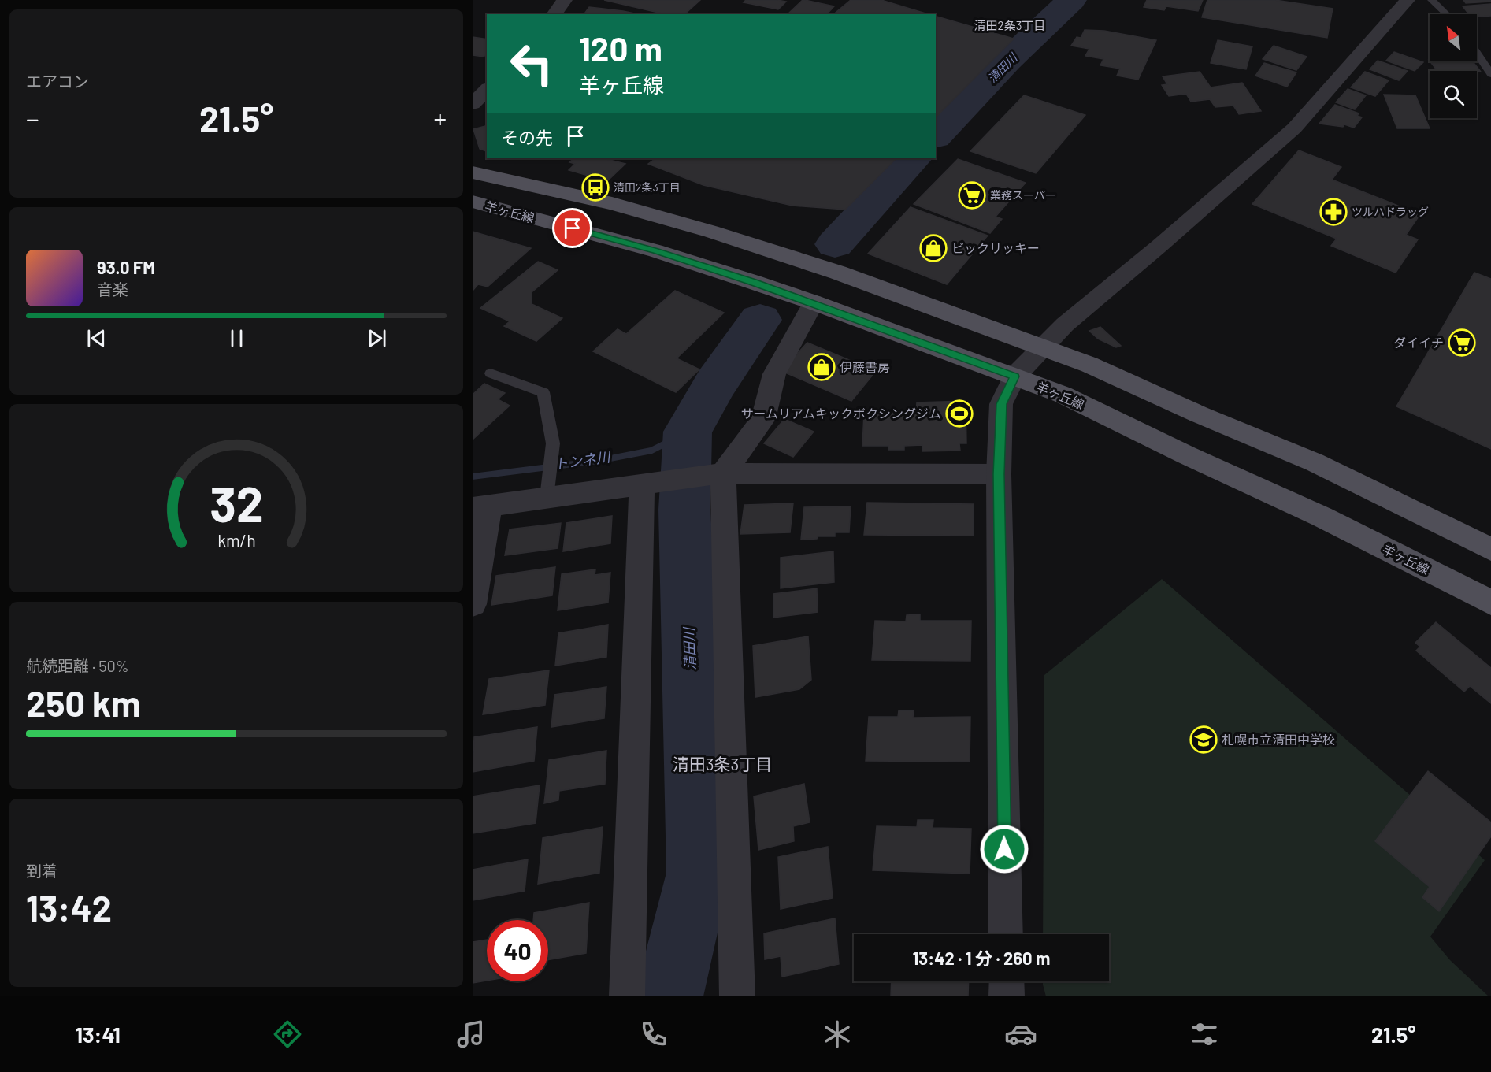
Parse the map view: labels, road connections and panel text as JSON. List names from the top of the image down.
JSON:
{
  "streets": {
    "main road": ["羊ヶ丘線"]
  },
  "districts": ["清田2条3丁目", "清田3条3丁目"],
  "water": ["清田川", "トンネ川"],
  "places": {
    "bus stop": ["清田2条3丁目"],
    "supermarket": ["業務スーパー", "ダイイチ"],
    "pharmacy": ["ツルハドラッグ"],
    "shop": ["ビックリッキー", "伊藤書房"],
    "sports": ["サームリアムキックボクシングジム"],
    "school or university": ["札幌市立清田中学校"]
  },
  "north": "top left",
  "page": {
    "tile": [
      "エアコン",
      ["航続距離 · 50%", "250 km"],
      ["到着", "13:42"]
    ],
    "turn": ["120 m", "羊ヶ丘線"],
    "heat": ["−", "21.5°", "+"],
    "then": "その先",
    "song": ["93.0 FM", "音楽"],
    "limit": "40",
    "trip": "13:42 · 1 分 · 260 m",
    "tabs": ["13:41", "21.5°"],
    "gauge": ["32", "km/h"]
  }
}
